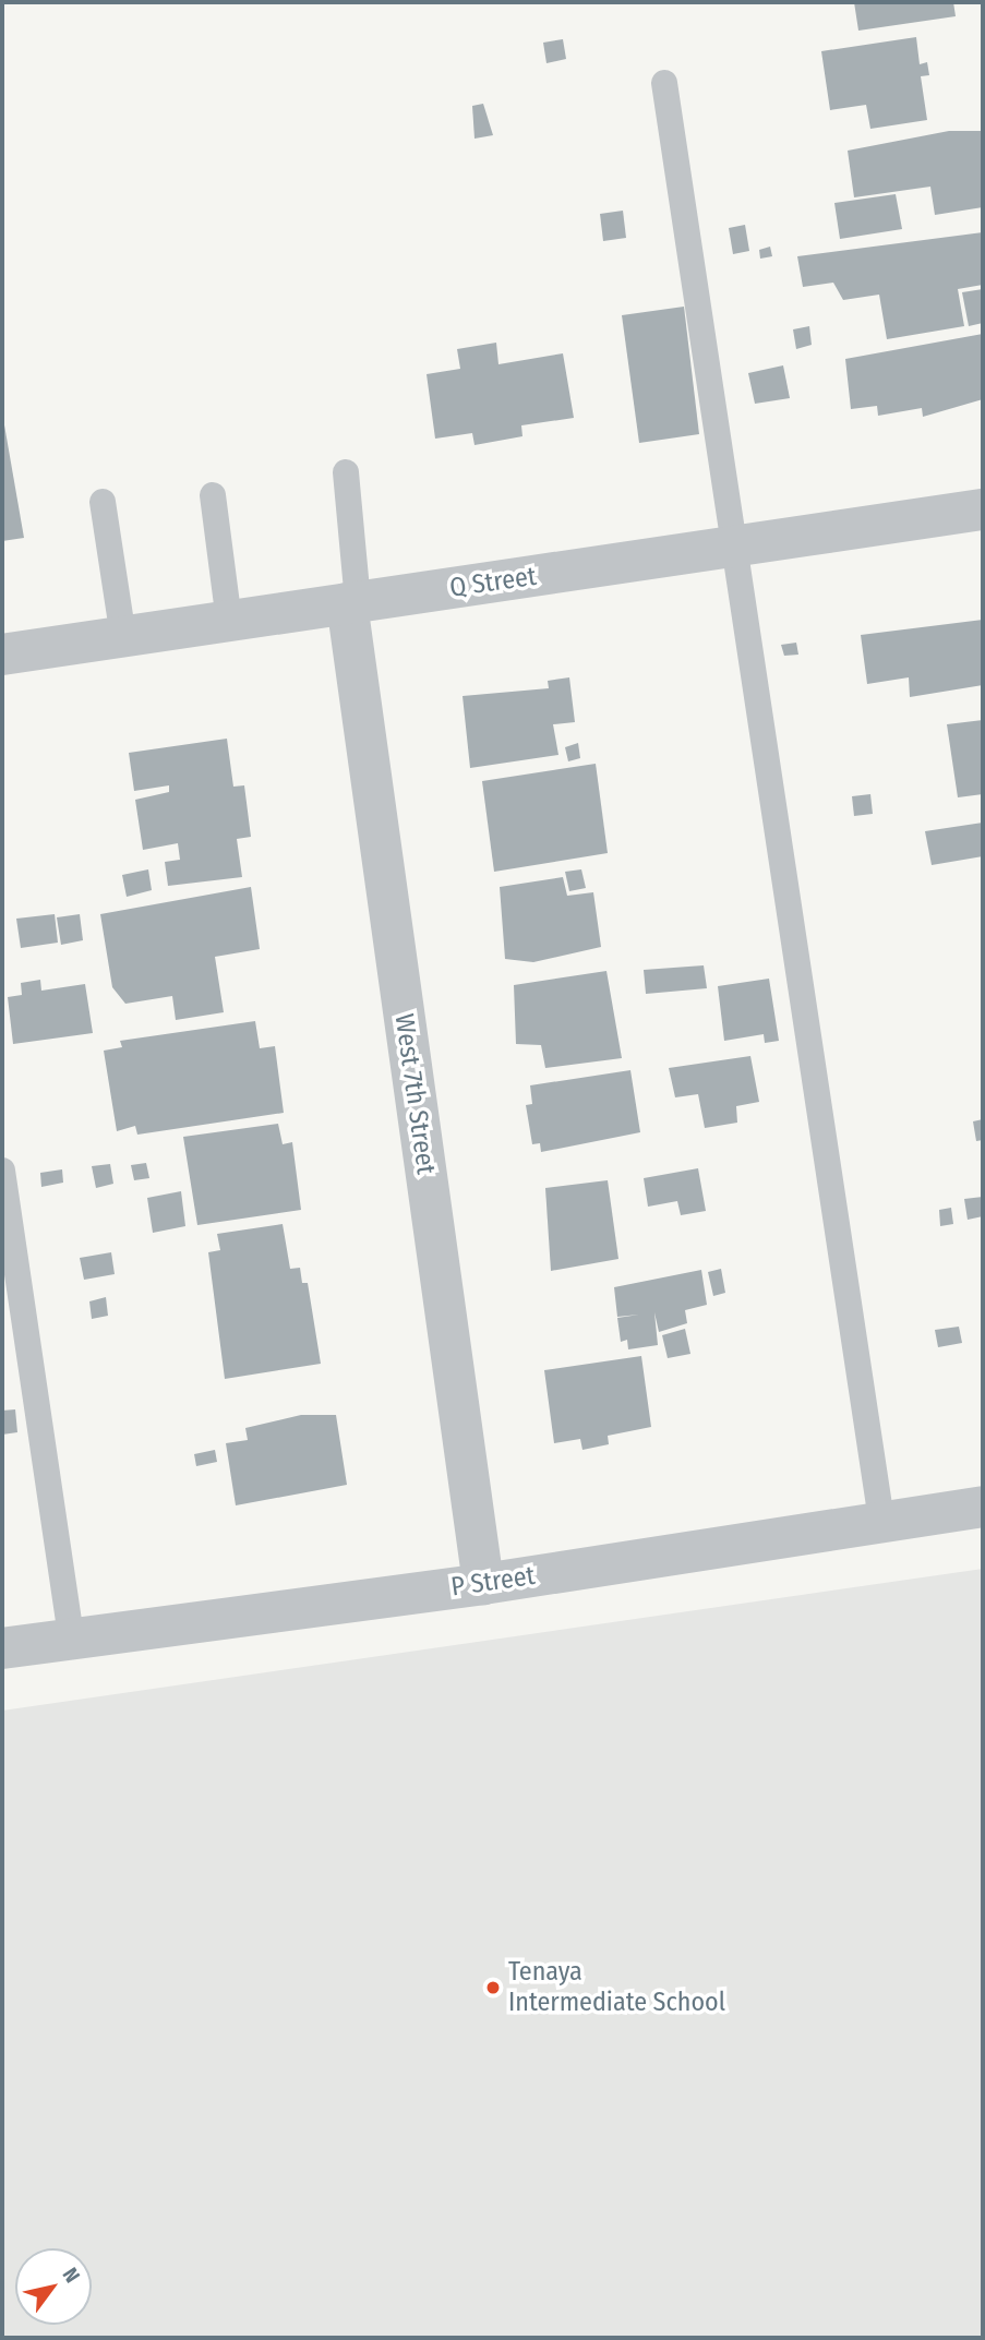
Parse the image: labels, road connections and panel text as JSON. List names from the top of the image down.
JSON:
{
  "streets": {
    "street": ["Q Street", "West 7th Street", "P Street"]
  },
  "crossings": [
    ["Q Street", "West 7th Street"],
    ["West 7th Street", "P Street"]
  ],
  "places": ["Tenaya Intermediate School"],
  "north": "top right"
}
